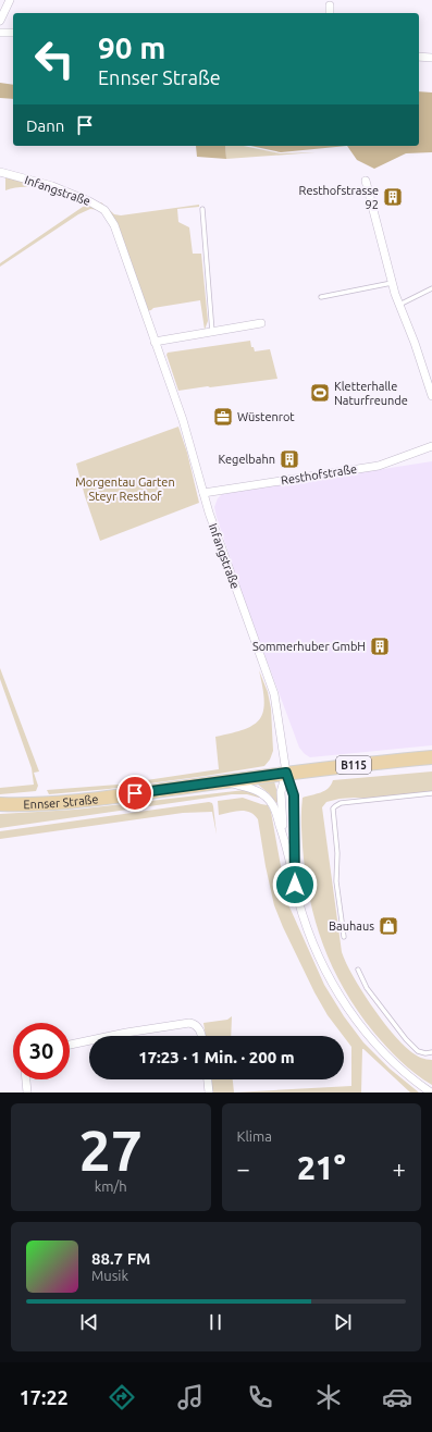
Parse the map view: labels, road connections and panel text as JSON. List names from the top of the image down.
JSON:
{
  "streets": {
    "main road": ["B115", "Ennser Straße"],
    "street": ["Infangstraße", "Resthofstraße"]
  },
  "crossings": [
    ["Infangstraße", "Resthofstraße"],
    ["Infangstraße", "Ennser Straße"]
  ],
  "parks": ["Morgentau Garten Steyr Resthof"],
  "places": {
    "building": ["Resthofstrasse 92", "Kegelbahn", "Sommerhuber GmbH"],
    "sports": ["Kletterhalle Naturfreunde"],
    "office": ["Wüstenrot"],
    "shop": ["Bauhaus"]
  },
  "page": {
    "turn": ["90 m", "Ennser Straße"],
    "then": "Dann",
    "limit": "30",
    "trip": "17:23 · 1 Min. · 200 m",
    "tile": [
      ["27", "km/h"],
      "Klima"
    ],
    "heat": ["−", "21°", "+"],
    "song": ["88.7 FM", "Musik"],
    "tabs": "17:22"
  }
}
